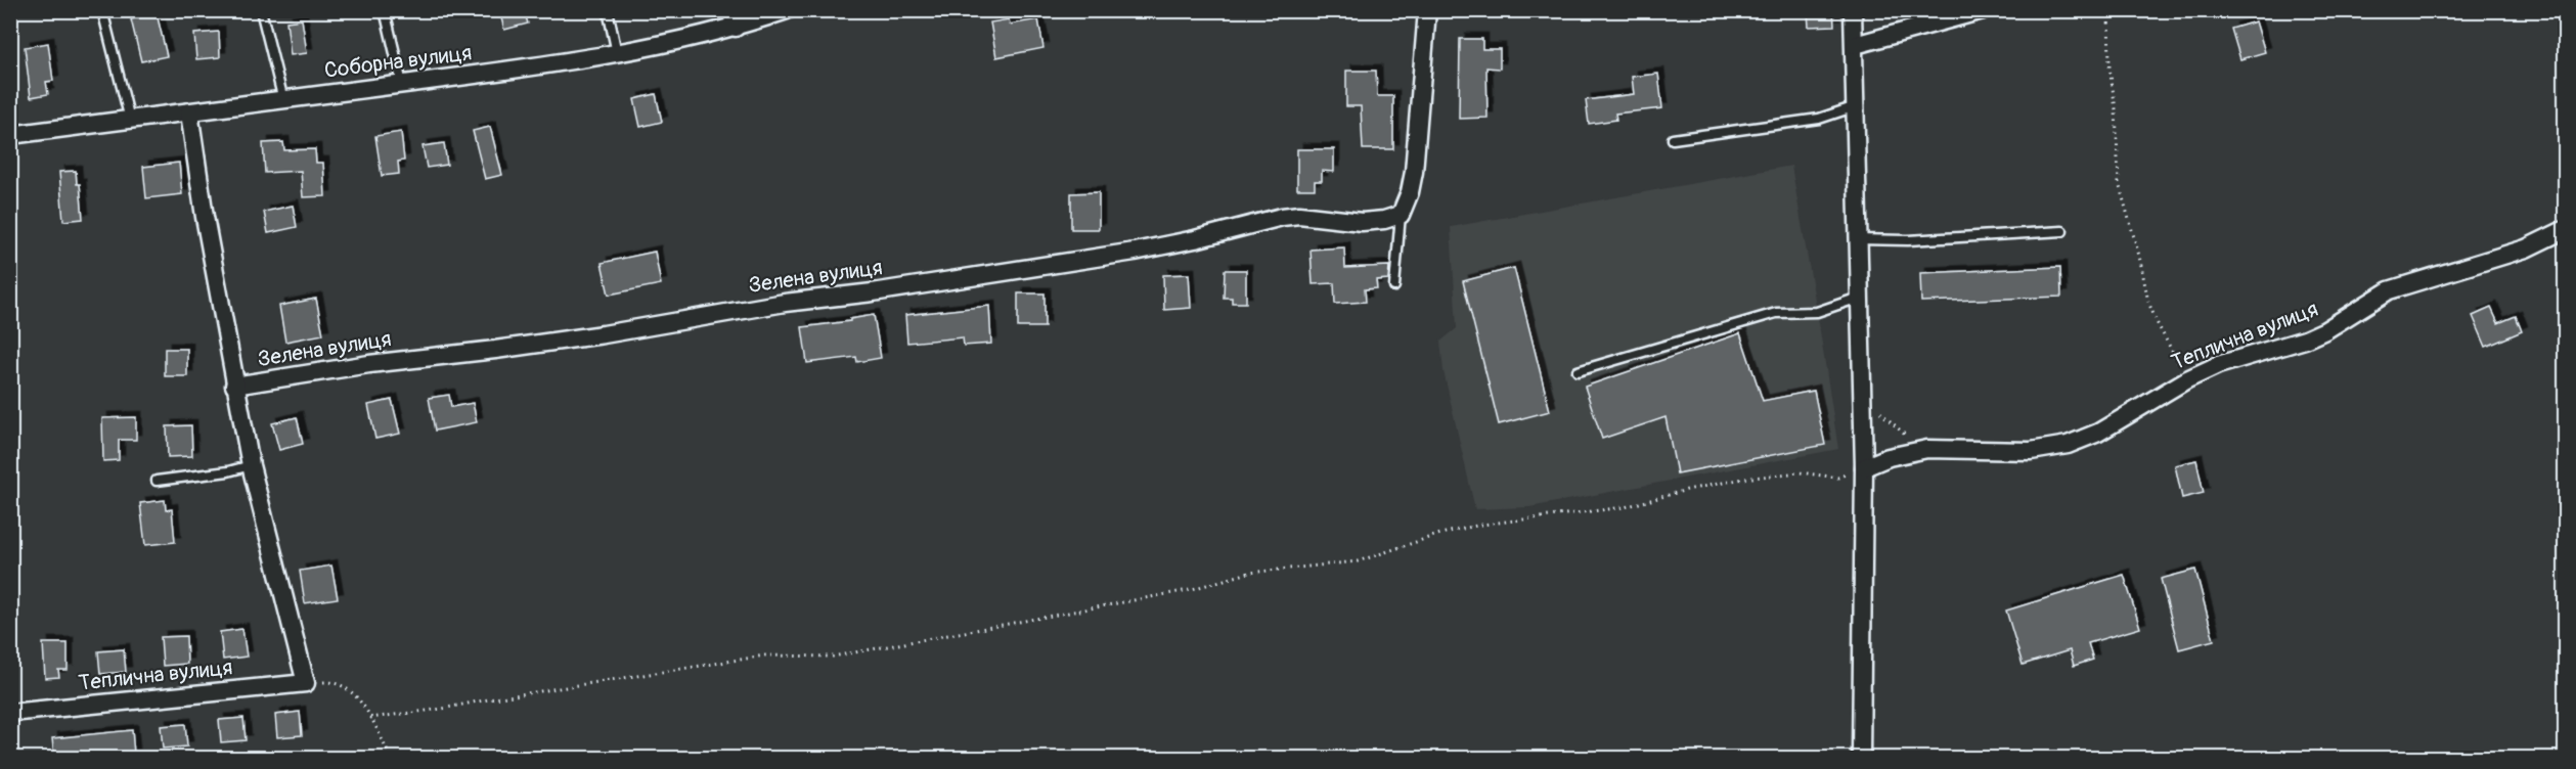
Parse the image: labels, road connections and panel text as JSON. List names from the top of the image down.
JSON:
{
  "streets": {
    "street": ["Соборна вулиця", "Зелена вулиця", "Теплична вулиця"]
  }
}
